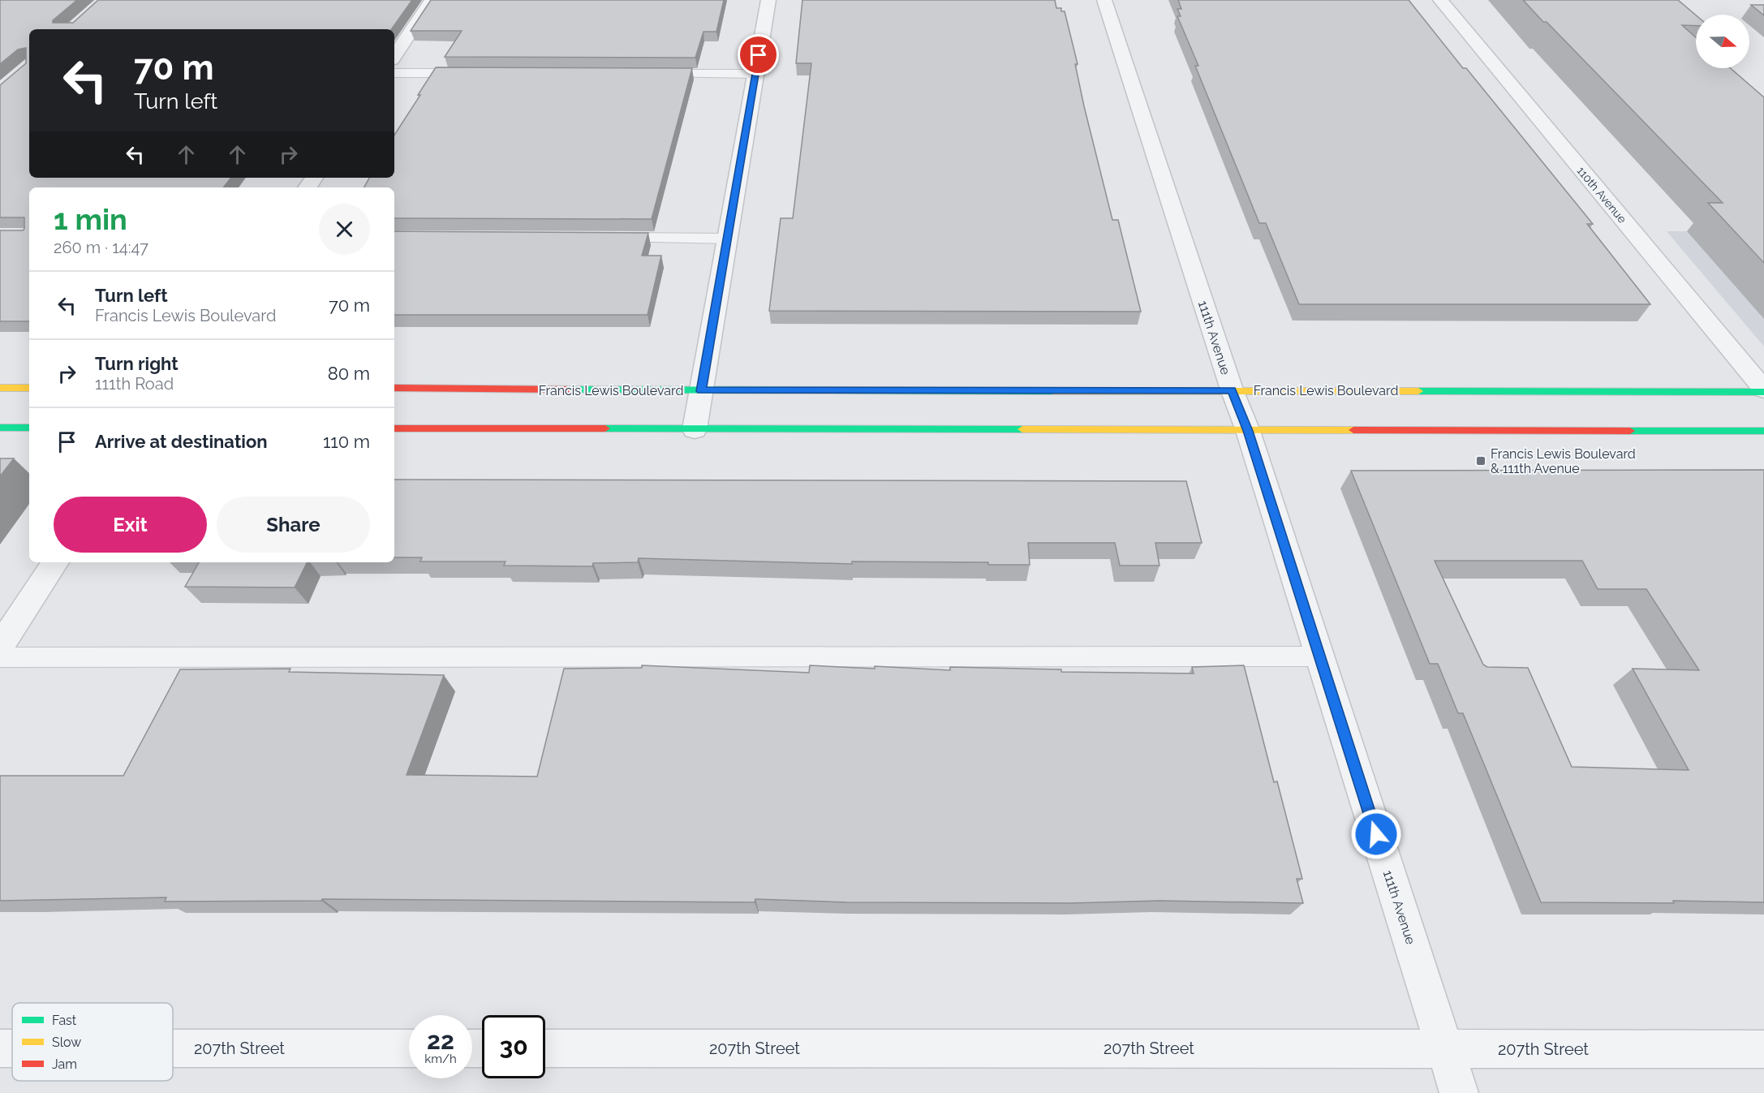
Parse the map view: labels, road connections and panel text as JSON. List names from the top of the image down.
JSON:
{
  "streets": {
    "main road": ["Francis Lewis Boulevard"],
    "street": ["110th Avenue", "111th Avenue", "207th Street"]
  },
  "crossings": [
    ["110th Avenue", "Francis Lewis Boulevard"],
    ["111th Avenue", "Francis Lewis Boulevard"],
    ["111th Avenue", "207th Street"]
  ],
  "places": {
    "transit": ["Francis Lewis Boulevard & 111th Avenue"]
  },
  "legend": ["Fast", "Slow", "Jam"],
  "north": "right",
  "page": {
    "turn": ["70 m", "Turn left"],
    "heading": ["1 min", "260 m · 14:47"],
    "list": [
      {
        "name": "Turn left",
        "note": "Francis Lewis Boulevard",
        "value": "70 m"
      },
      {
        "name": "Turn right",
        "note": "111th Road",
        "value": "80 m"
      },
      {
        "name": "Arrive at destination",
        "value": "110 m"
      }
    ],
    "buttons": ["Exit", "Share"],
    "speed": "22 km/h",
    "limit": "30"
  }
}
